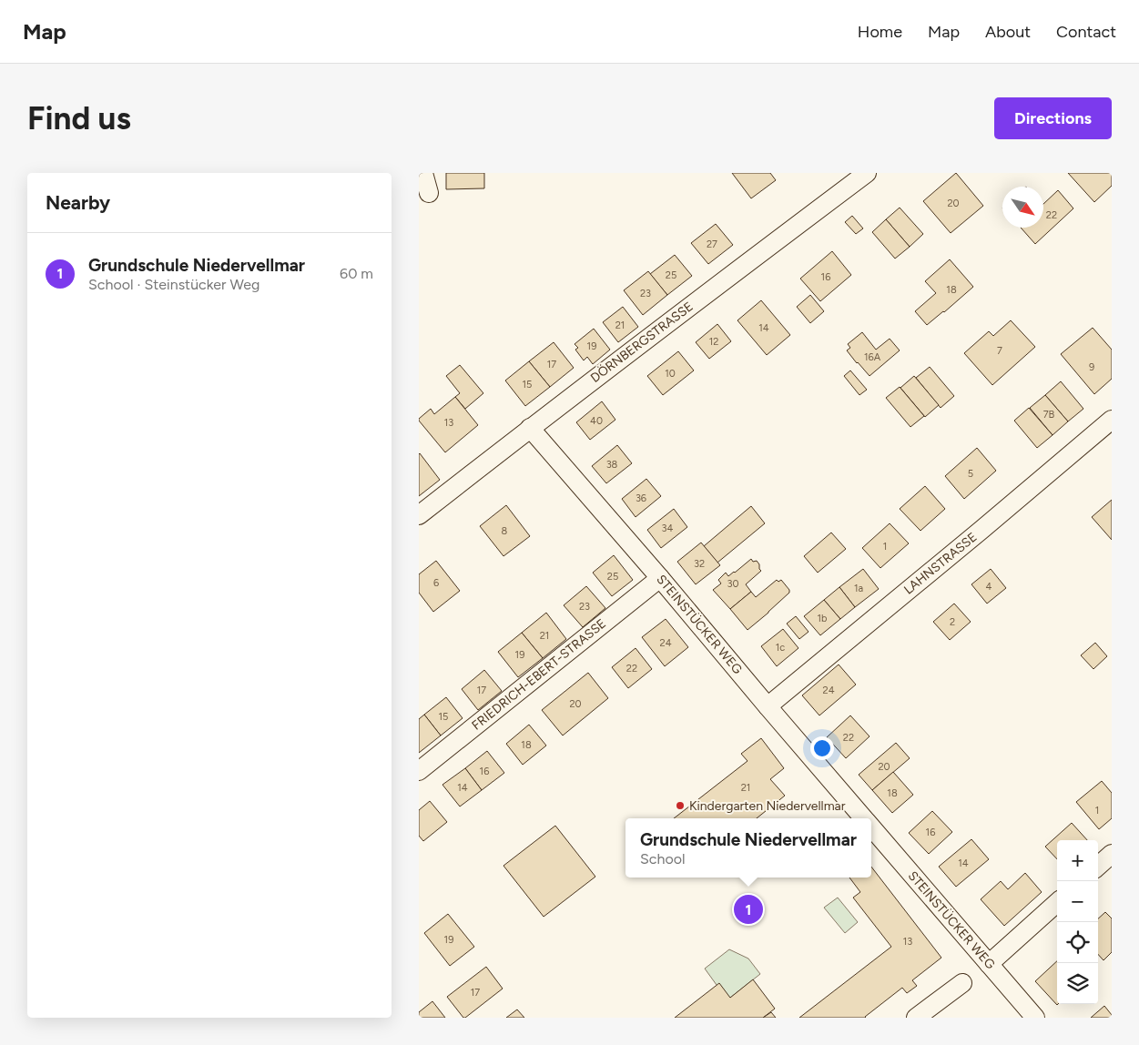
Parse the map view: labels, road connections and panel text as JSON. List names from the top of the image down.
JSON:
{
  "streets": {
    "street": [
      "DÖRNBERGSTRASSE",
      "LAHNSTRASSE",
      "STEINSTÜCKER WEG",
      "FRIEDRICH-EBERT-STRASSE"
    ]
  },
  "crossings": [
    ["DÖRNBERGSTRASSE", "STEINSTÜCKER WEG"],
    ["LAHNSTRASSE", "STEINSTÜCKER WEG"],
    ["STEINSTÜCKER WEG", "FRIEDRICH-EBERT-STRASSE"]
  ],
  "places": ["Kindergarten Niedervellmar"],
  "house_numbers": [
    "20",
    "22",
    "27",
    "25",
    "16",
    "18",
    "23",
    "21",
    "14",
    "12",
    "19",
    "7",
    "16A",
    "17",
    "9",
    "10",
    "15",
    "7B",
    "40",
    "13",
    "38",
    "5",
    "36",
    "34",
    "8",
    "1",
    "32",
    "25",
    "6",
    "30",
    "4",
    "1a",
    "23",
    "1b",
    "2",
    "21",
    "24",
    "1c",
    "19",
    "22",
    "17",
    "24",
    "20",
    "15",
    "22",
    "18",
    "20",
    "16",
    "14",
    "21",
    "18",
    "1",
    "16",
    "14",
    "19",
    "13",
    "17"
  ],
  "north": "bottom right",
  "page": {
    "header": "Map",
    "nav": [
      "Home",
      "Map",
      "About",
      "Contact"
    ],
    "buttons": "Directions",
    "title": "Find us",
    "heading": "Nearby",
    "list": [
      {
        "mark": "1",
        "name": "Grundschule Niedervellmar",
        "note": "School · Steinstücker Weg",
        "value": "60 m"
      }
    ],
    "popup": ["Grundschule Niedervellmar", "School"],
    "map_buttons": ["+", "−"],
    "pins": "1"
  }
}
